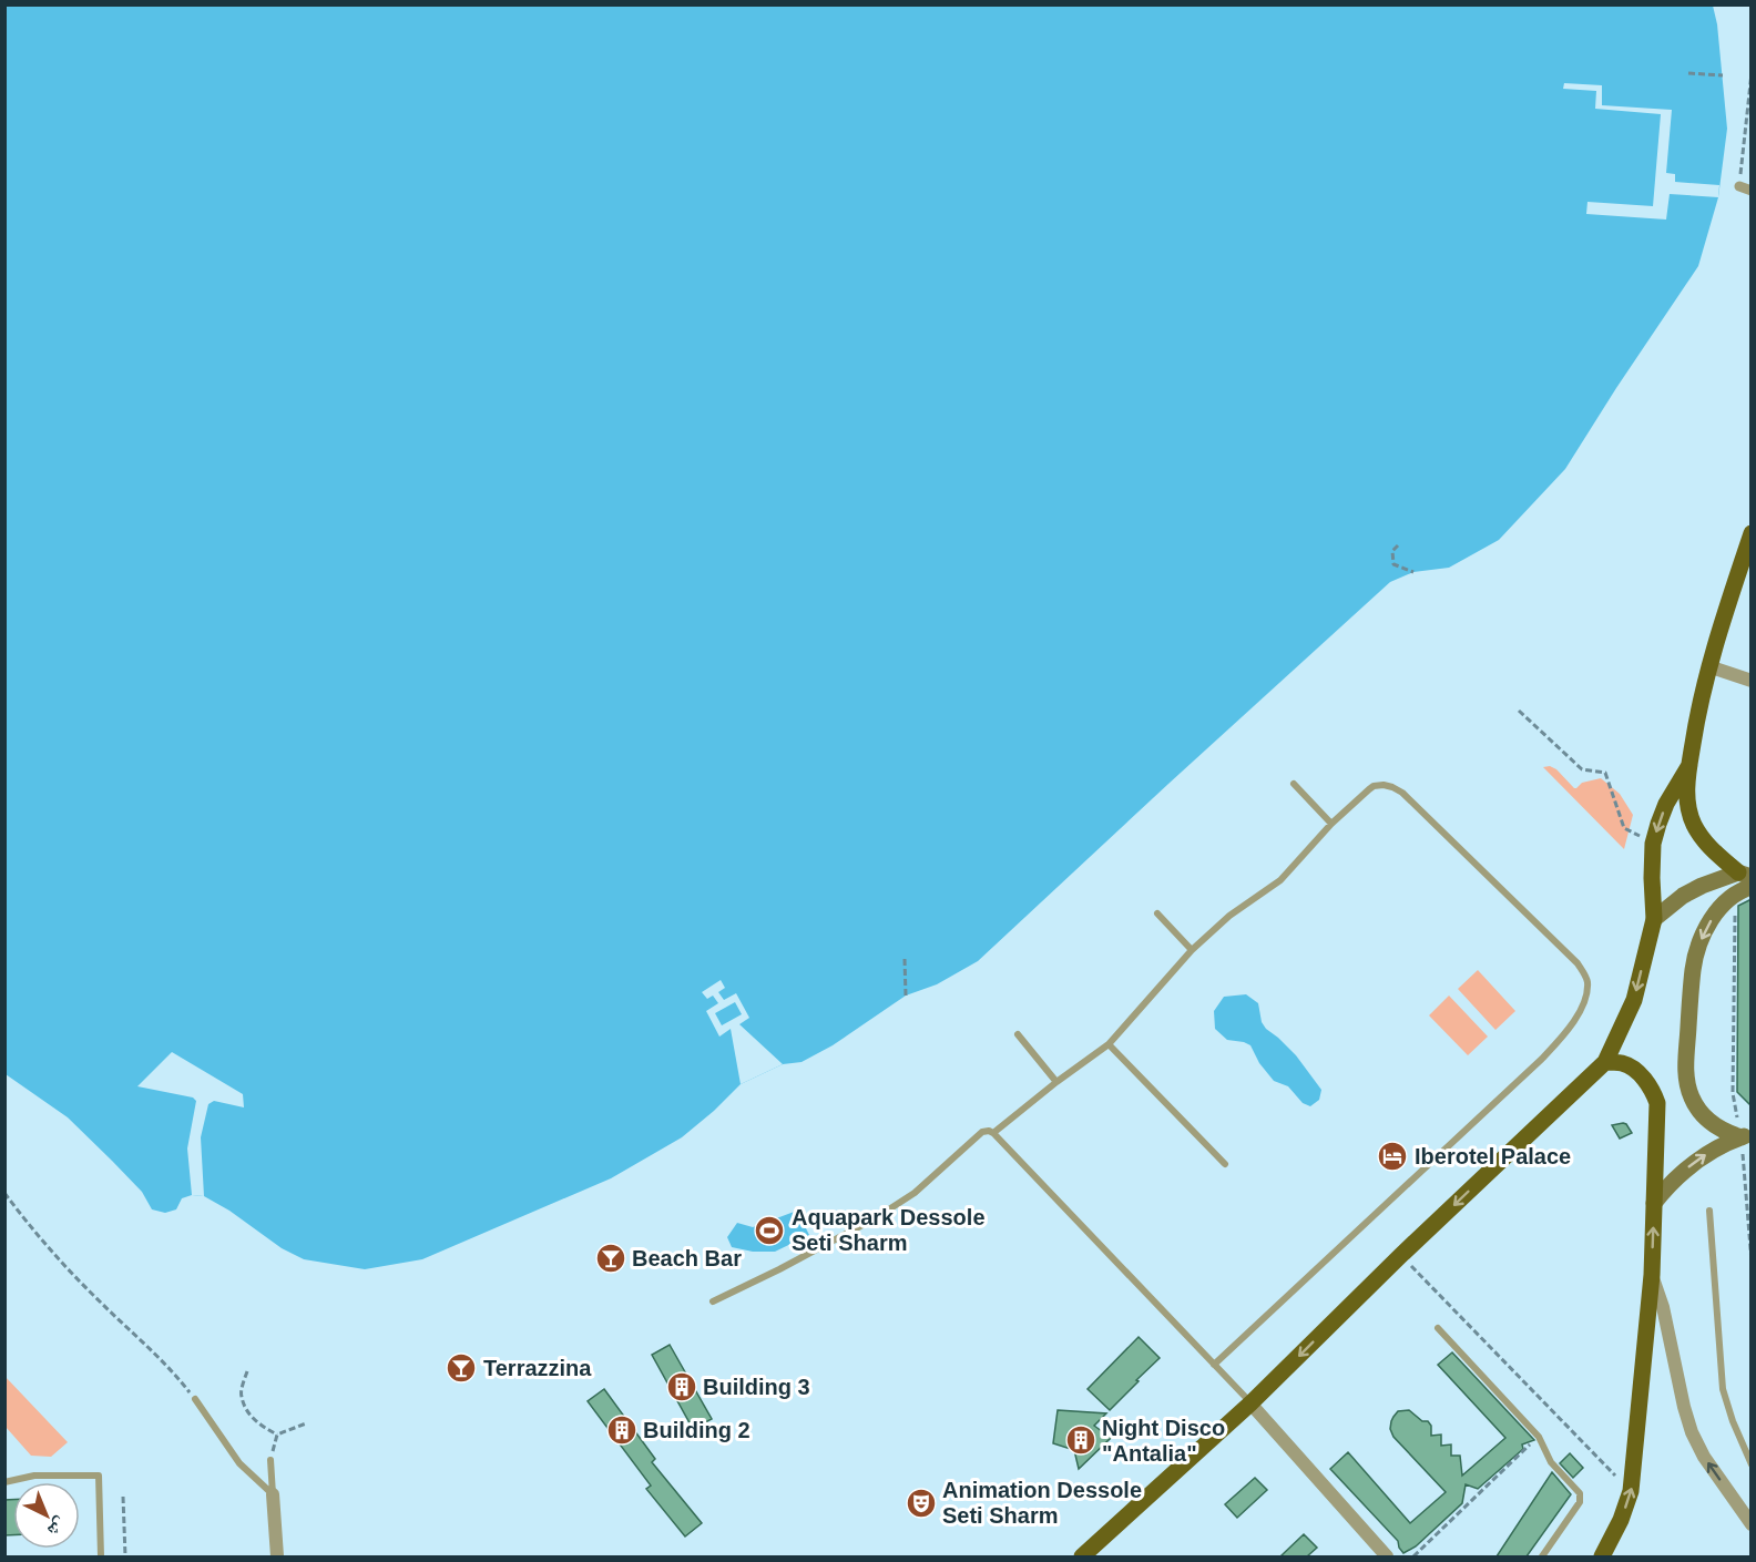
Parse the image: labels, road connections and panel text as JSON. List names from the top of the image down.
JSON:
{
  "places": {
    "hotel": ["Iberotel Palace"],
    "sports": ["Aquapark Dessole Seti Sharm"],
    "bar": ["Beach Bar", "Terrazzina"],
    "building": ["Building 3", "Building 2", "Night Disco \"Antalia\""],
    "theatre": ["Animation Dessole Seti Sharm"]
  },
  "north": "bottom right"
}
